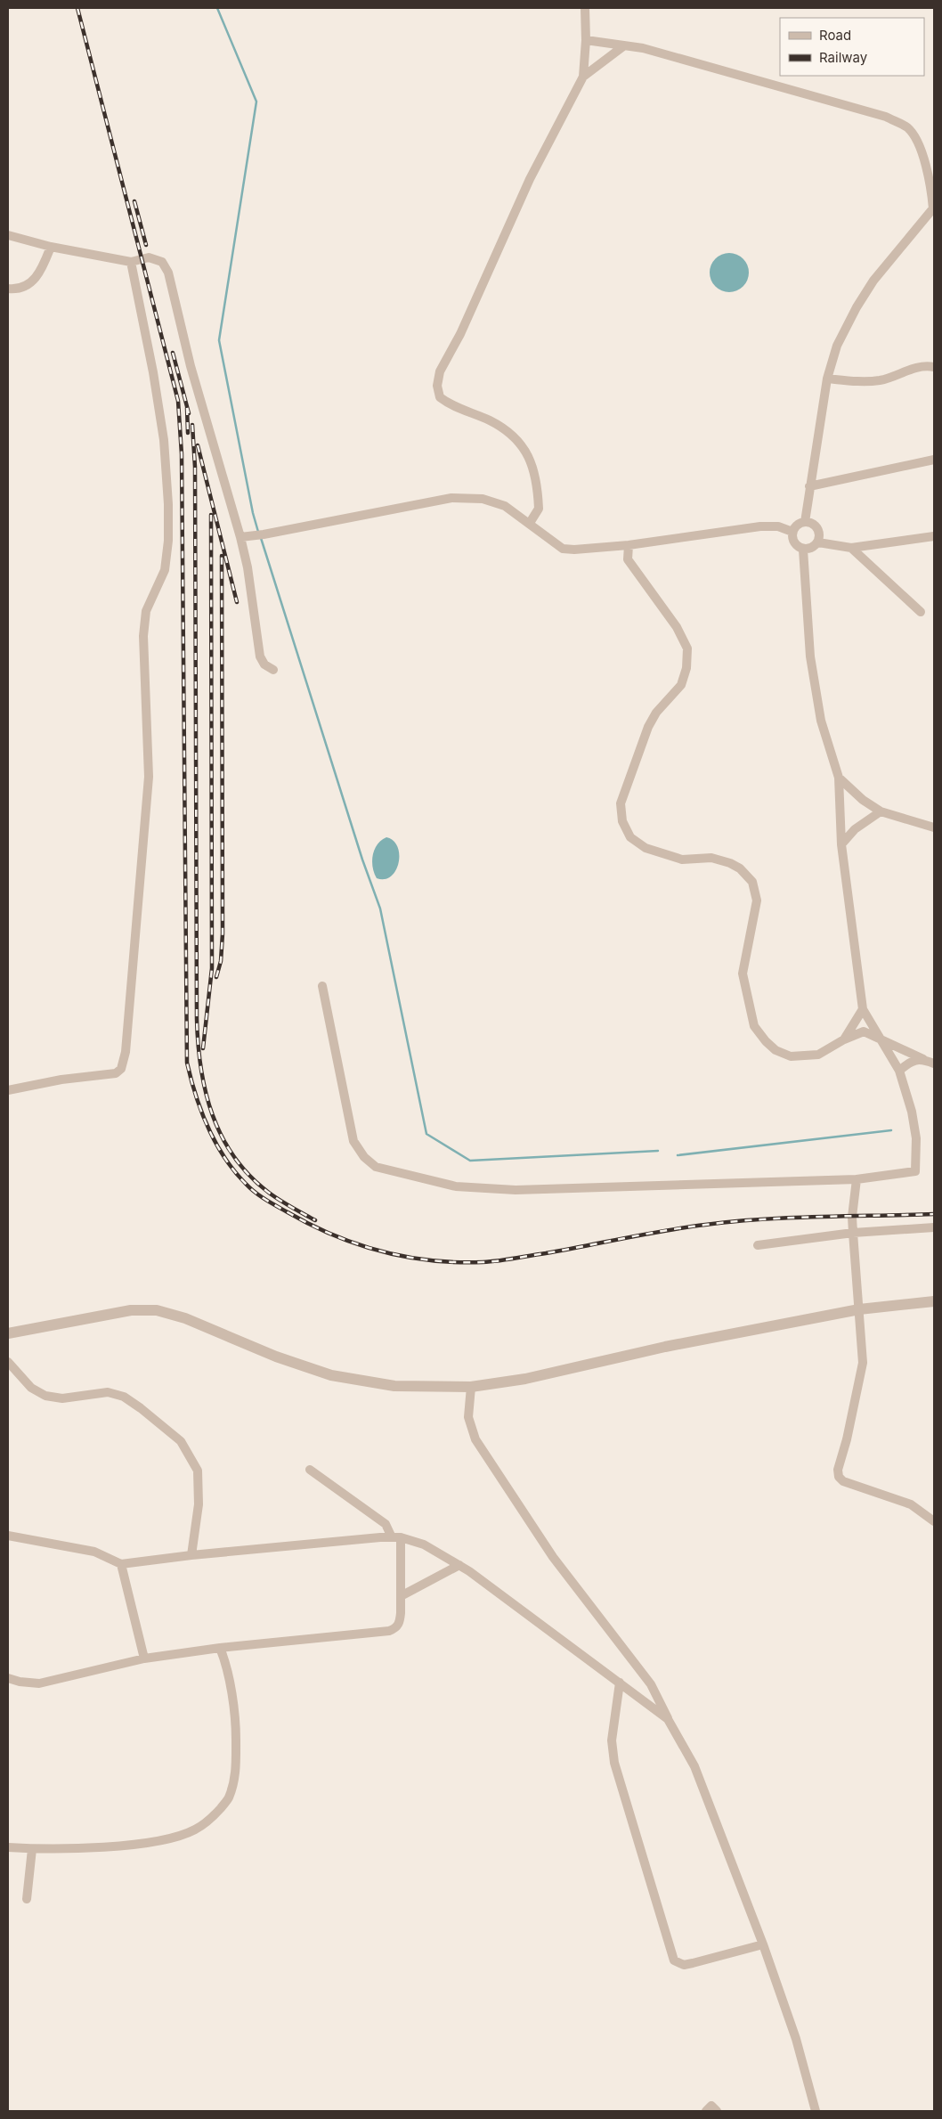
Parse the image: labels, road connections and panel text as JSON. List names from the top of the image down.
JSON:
{
  "legend": ["Road", "Railway"]
}
